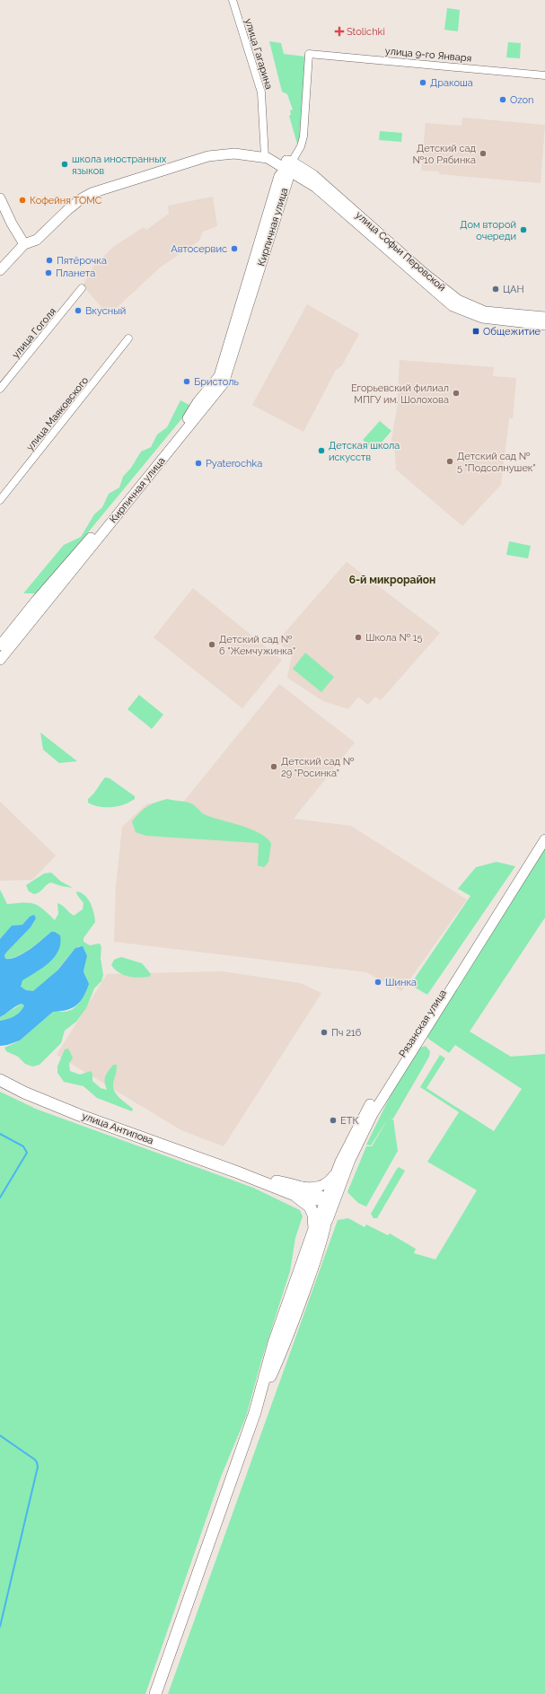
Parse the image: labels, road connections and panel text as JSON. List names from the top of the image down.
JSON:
{
  "streets": {
    "main road": ["улица Антипова"],
    "street": [
      "улица Гагарина",
      "улица 9-го Января",
      "Кирпичная улица",
      "улица Софьи Перовской",
      "улица Гоголя",
      "улица Маяковского",
      "Рязанская улица"
    ]
  },
  "crossings": [
    ["улица 9-го Января", "Кирпичная улица"],
    ["улица 9-го Января", "улица Софьи Перовской"],
    ["Кирпичная улица", "улица Софьи Перовской"],
    ["Рязанская улица", "улица Антипова"]
  ],
  "districts": ["6-й микрорайон"],
  "places": {
    "health": ["Stolichki"],
    "other": [
      "Дракоша",
      "Ozon",
      "Детский сад №10 Рябинка",
      "школа иностранных языков",
      "Кофейня ТОМС",
      "Дом второй очереди",
      "Автосервис",
      "Пятёрочка",
      "Планета",
      "ЦАН",
      "Вкусный",
      "Бристоль",
      "Егорьевский филиал МПГУ им. Шолохова",
      "Детская школа искусств",
      "Детский сад № 5 \"Подсолнушек\"",
      "Pyaterochka",
      "Школа № 15",
      "Детский сад № 6 \"Жемчужинка\"",
      "Детский сад № 29 \"Росинка\"",
      "Шинка",
      "Пч 216",
      "ЕТК"
    ],
    "transit": ["Общежитие"]
  }
}
